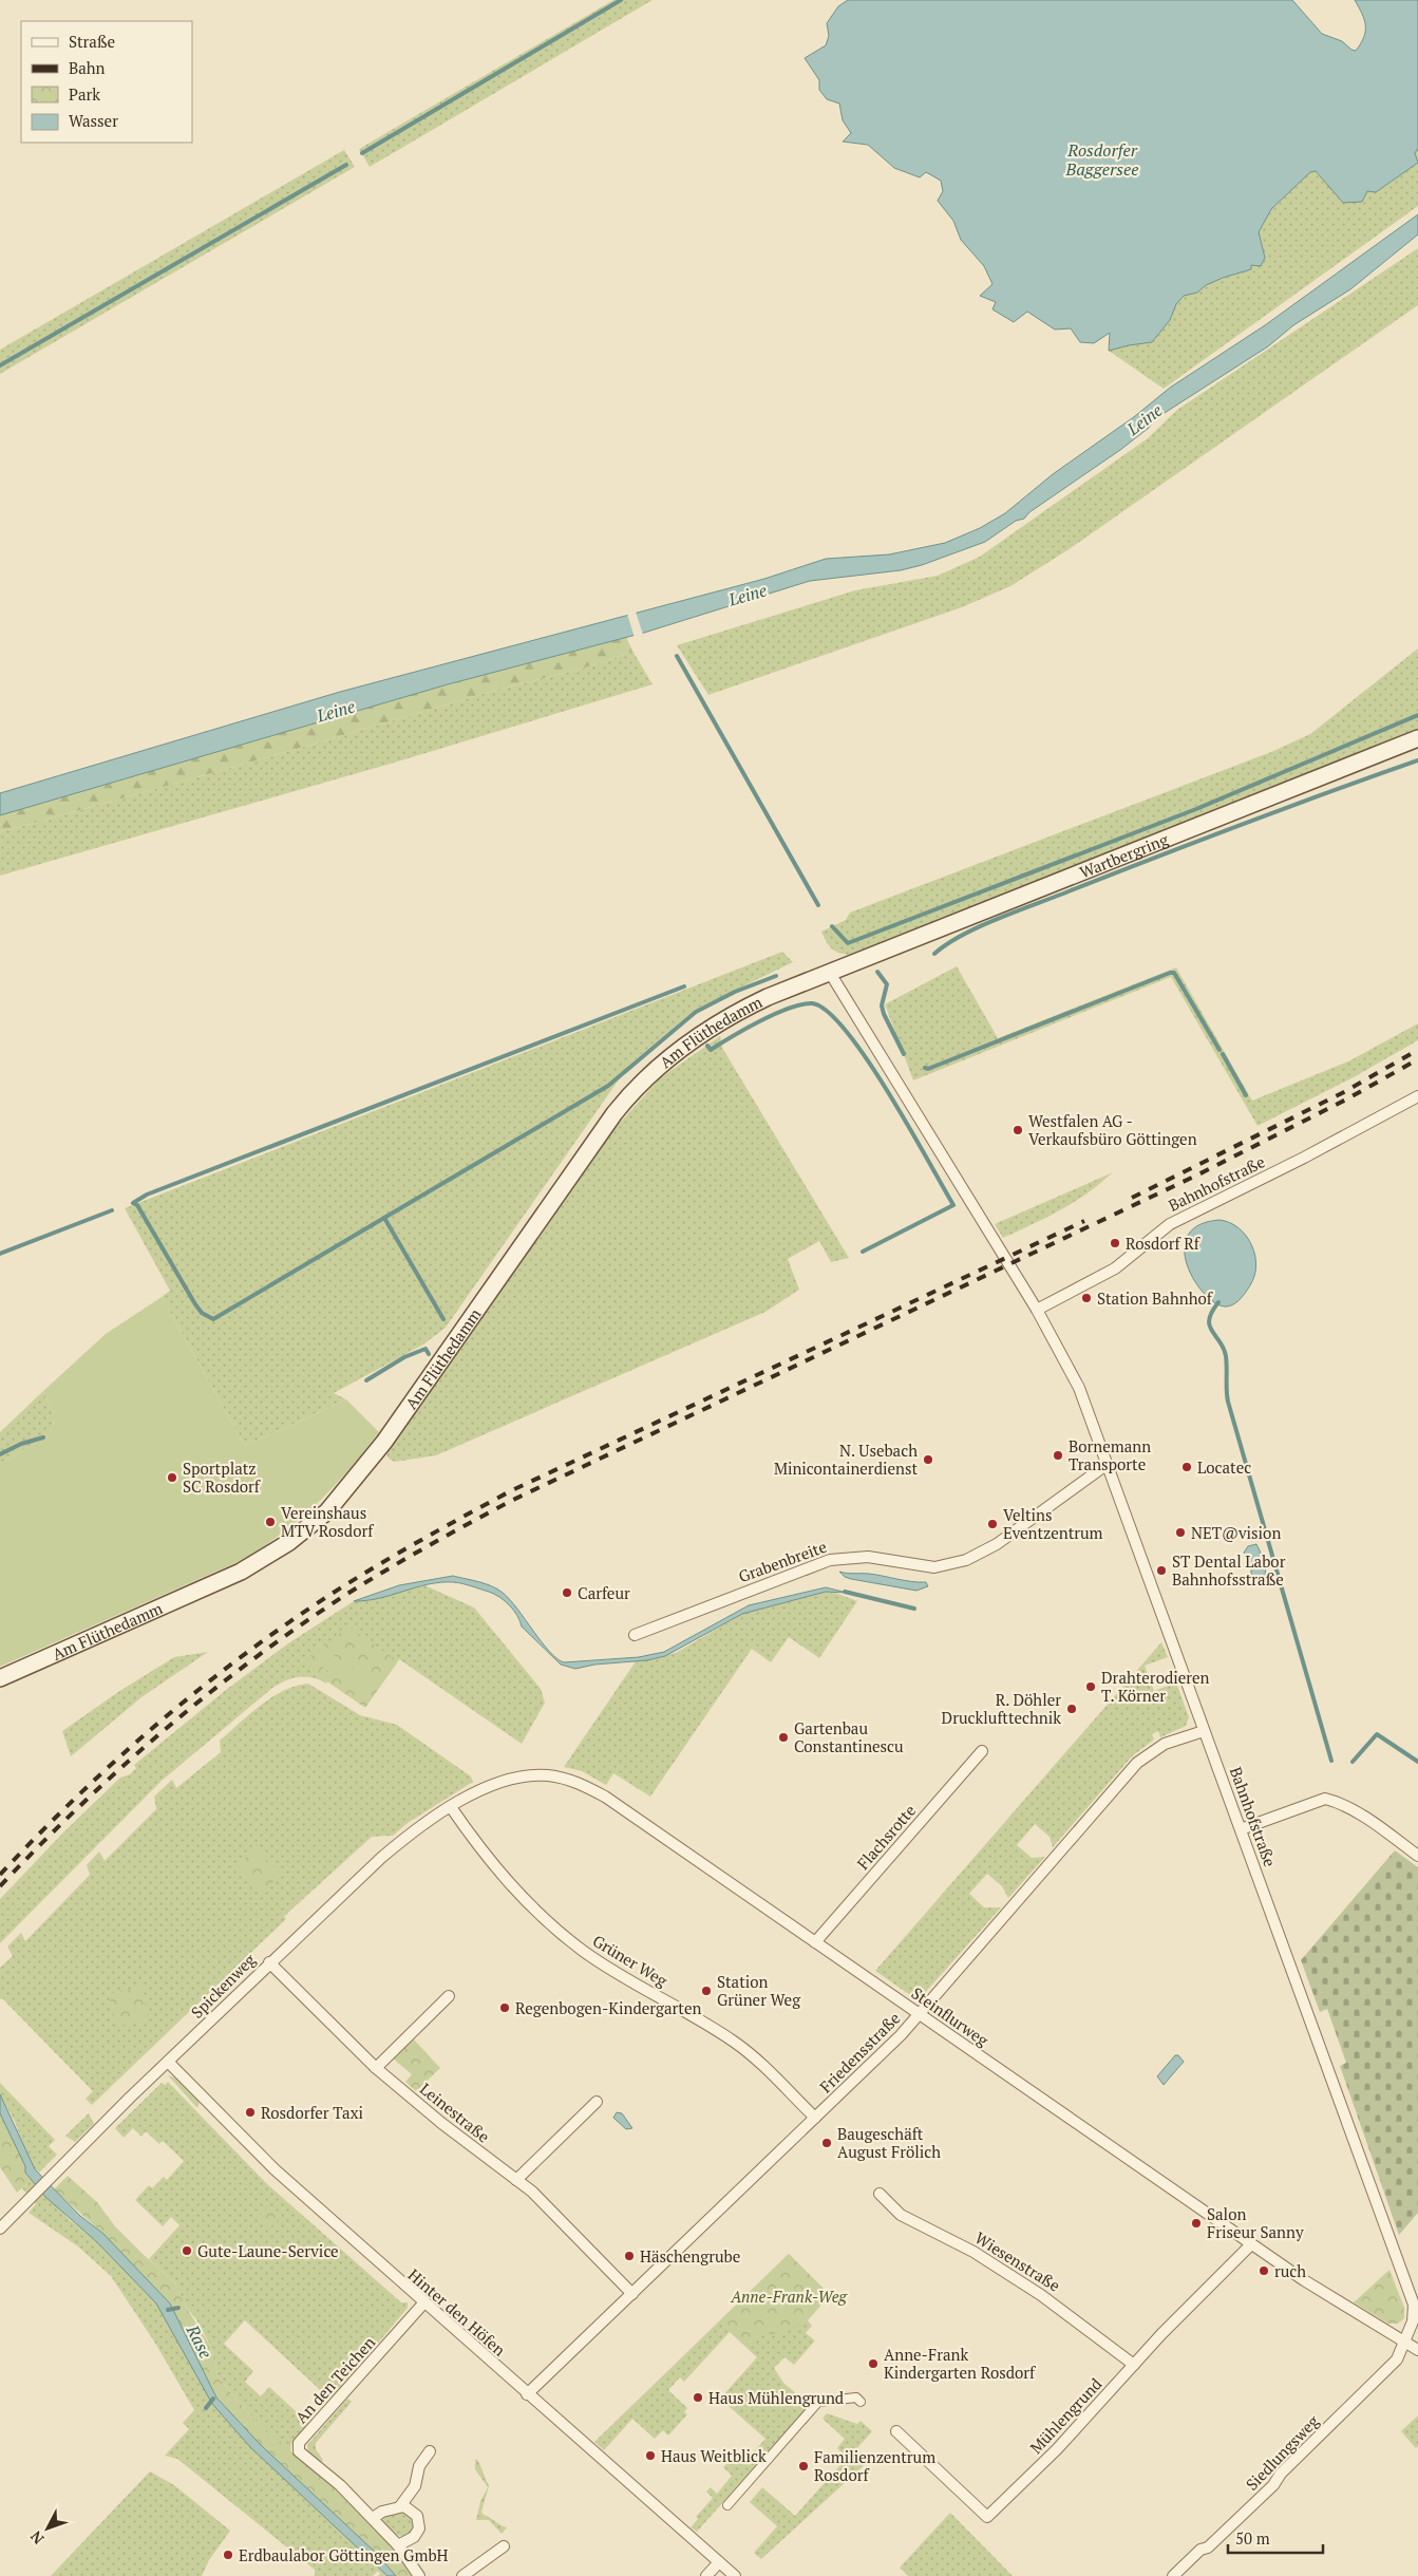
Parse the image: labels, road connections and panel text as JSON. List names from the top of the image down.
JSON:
{
  "streets": {
    "main road": ["Wartbergring", "Am Flüthedamm"],
    "street": [
      "Bahnhofstraße",
      "Grabenbreite",
      "Flachsrotte",
      "Grüner Weg",
      "Spickenweg",
      "Steinflurweg",
      "Friedensstraße",
      "Leinestraße",
      "Wiesenstraße",
      "Hinter den Höfen",
      "An den Teichen",
      "Mühlengrund",
      "Siedlungsweg"
    ]
  },
  "crossings": [
    ["Wartbergring", "Am Flüthedamm"],
    ["Wartbergring", "Bahnhofstraße"],
    ["Am Flüthedamm", "Bahnhofstraße"],
    ["Bahnhofstraße", "Grabenbreite"],
    ["Bahnhofstraße", "Steinflurweg"],
    ["Bahnhofstraße", "Friedensstraße"],
    ["Bahnhofstraße", "Siedlungsweg"],
    ["Flachsrotte", "Steinflurweg"],
    ["Grüner Weg", "Spickenweg"],
    ["Grüner Weg", "Steinflurweg"],
    ["Grüner Weg", "Friedensstraße"],
    ["Spickenweg", "Steinflurweg"],
    ["Spickenweg", "Leinestraße"],
    ["Spickenweg", "Hinter den Höfen"],
    ["Steinflurweg", "Friedensstraße"],
    ["Steinflurweg", "Mühlengrund"],
    ["Steinflurweg", "Siedlungsweg"],
    ["Friedensstraße", "Leinestraße"],
    ["Friedensstraße", "Hinter den Höfen"],
    ["Wiesenstraße", "Mühlengrund"],
    ["Hinter den Höfen", "An den Teichen"]
  ],
  "water": ["Rosdorfer Baggersee", "Leine", "Rase"],
  "parks": ["Anne-Frank-Weg"],
  "places": [
    "Westfalen AG - Verkaufsbüro Göttingen",
    "Rosdorf Rf",
    "Station Bahnhof",
    "Bornemann Transporte",
    "N. Usebach Minicontainerdienst",
    "Locatec",
    "Sportplatz SC Rosdorf",
    "Vereinshaus MTV Rosdorf",
    "Veltins Eventzentrum",
    "NET@vision",
    "ST Dental Labor Bahnhofsstraße",
    "Carfeur",
    "Drahterodieren T. Körner",
    "R. Döhler Drucklufttechnik",
    "Gartenbau Constantinescu",
    "Station Grüner Weg",
    "Regenbogen-Kindergarten",
    "Rosdorfer Taxi",
    "Baugeschäft August Frölich",
    "Salon Friseur Sanny",
    "Gute-Laune-Service",
    "Häschengrube",
    "ruch",
    "Anne-Frank Kindergarten Rosdorf",
    "Haus Mühlengrund",
    "Haus Weitblick",
    "Familienzentrum Rosdorf",
    "Erdbaulabor Göttingen GmbH"
  ],
  "legend": [
    "Straße",
    "Bahn",
    "Park",
    "Wasser"
  ],
  "scale_bar": "50 m",
  "north": "bottom left"
}
